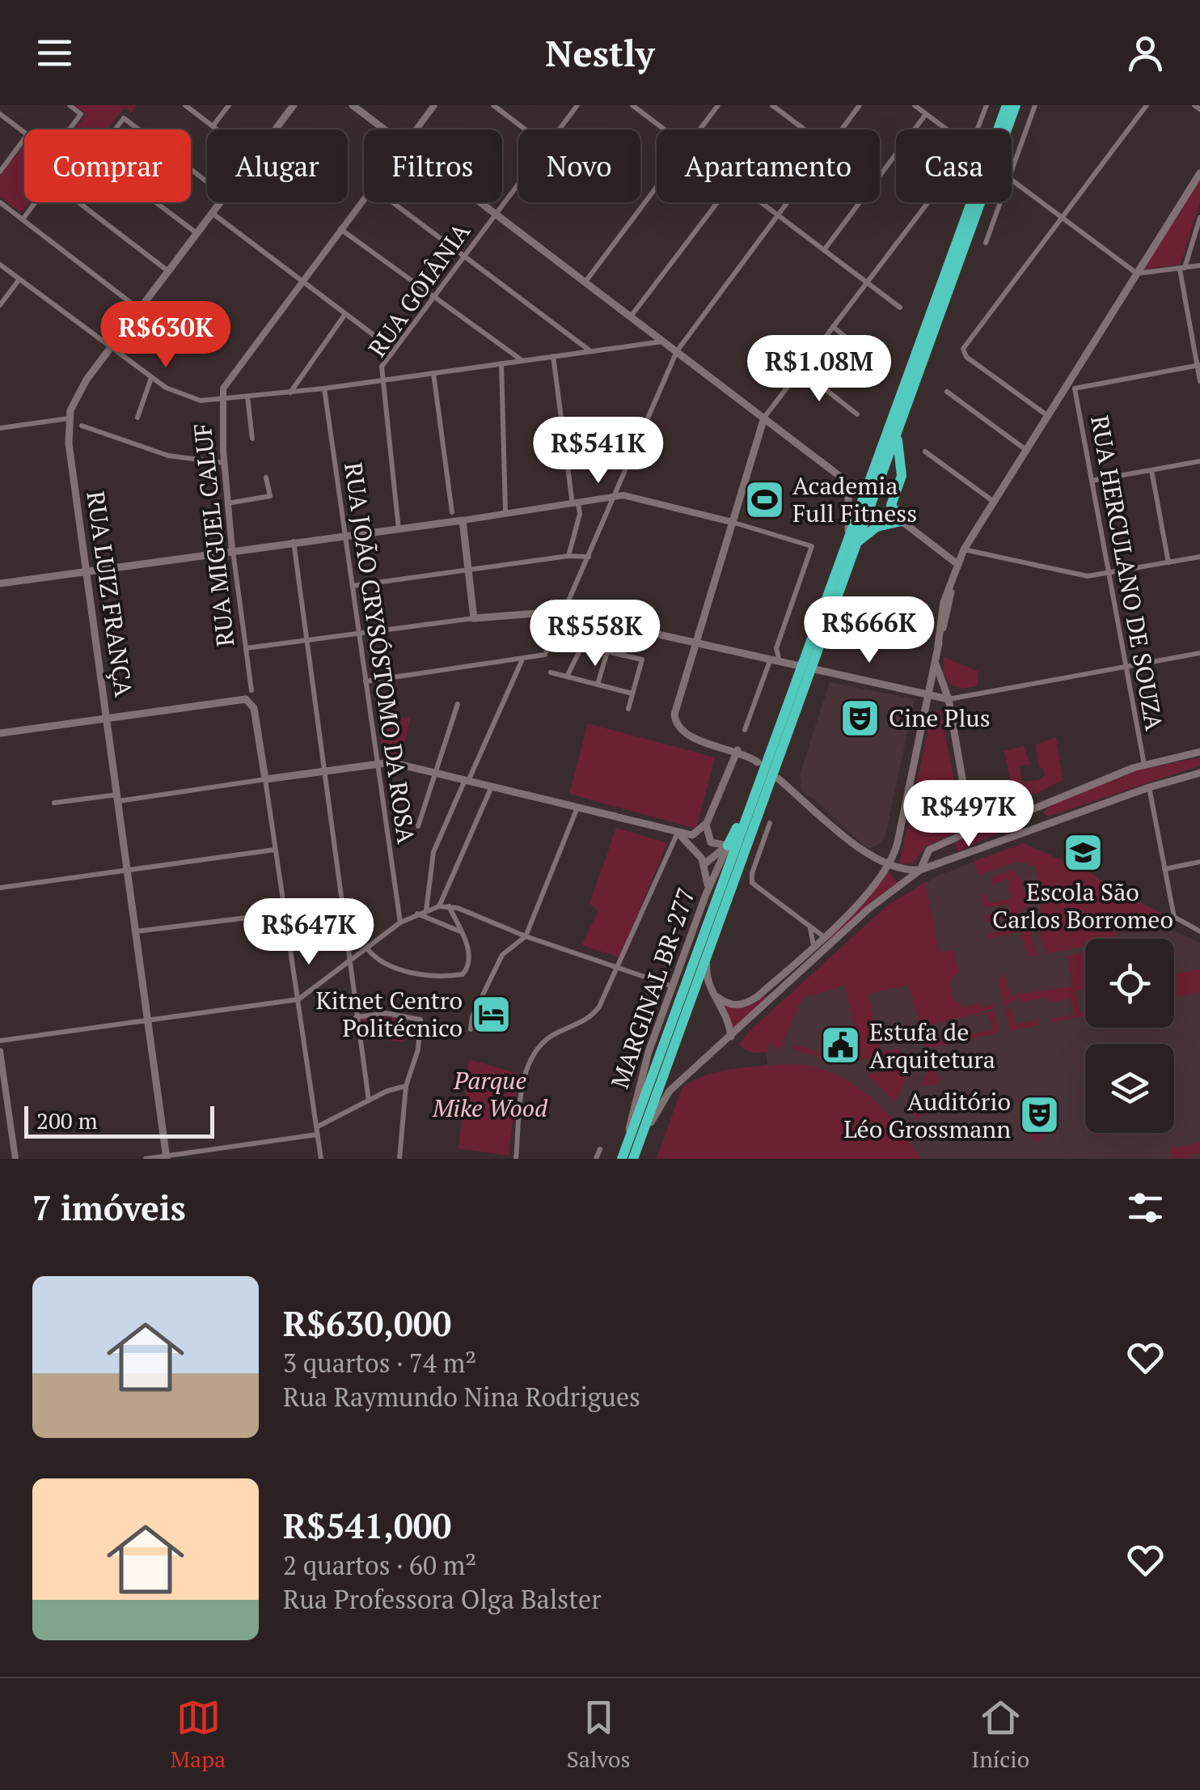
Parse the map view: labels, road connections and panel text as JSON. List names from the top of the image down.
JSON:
{
  "streets": {
    "main road": ["RUA LUIZ FRANÇA", "MARGINAL BR-277"],
    "street": [
      "RUA GOIÂNIA",
      "RUA MIGUEL CALUF",
      "RUA HERCULANO DE SOUZA",
      "RUA JOÃO CRYSÓSTOMO DA ROSA"
    ]
  },
  "parks": ["Parque Mike Wood"],
  "places": {
    "sports": ["Academia Full Fitness"],
    "theatre": ["Cine Plus", "Auditório Léo Grossmann"],
    "school or university": ["Escola São Carlos Borromeo"],
    "hotel": ["Kitnet Centro Politécnico"],
    "public building": ["Estufa de Arquitetura"]
  },
  "scale_bar": "200 m",
  "page": {
    "header": "Nestly",
    "chip": [
      "Comprar",
      "Alugar",
      "Filtros",
      "Novo",
      "Apartamento",
      "Casa"
    ],
    "price": [
      "R$630K",
      "R$1.08M",
      "R$541K",
      "R$666K",
      "R$558K",
      "R$497K",
      "R$647K"
    ],
    "scale": "200 m",
    "heading": "7 imóveis",
    "list": [
      {
        "name": "R$630,000",
        "note": "3 quartos · 74 m² · Rua Raymundo Nina Rodrigues"
      },
      {
        "name": "R$541,000",
        "note": "2 quartos · 60 m² · Rua Professora Olga Balster"
      }
    ],
    "tabs": ["Mapa", "Salvos", "Início"]
  }
}
